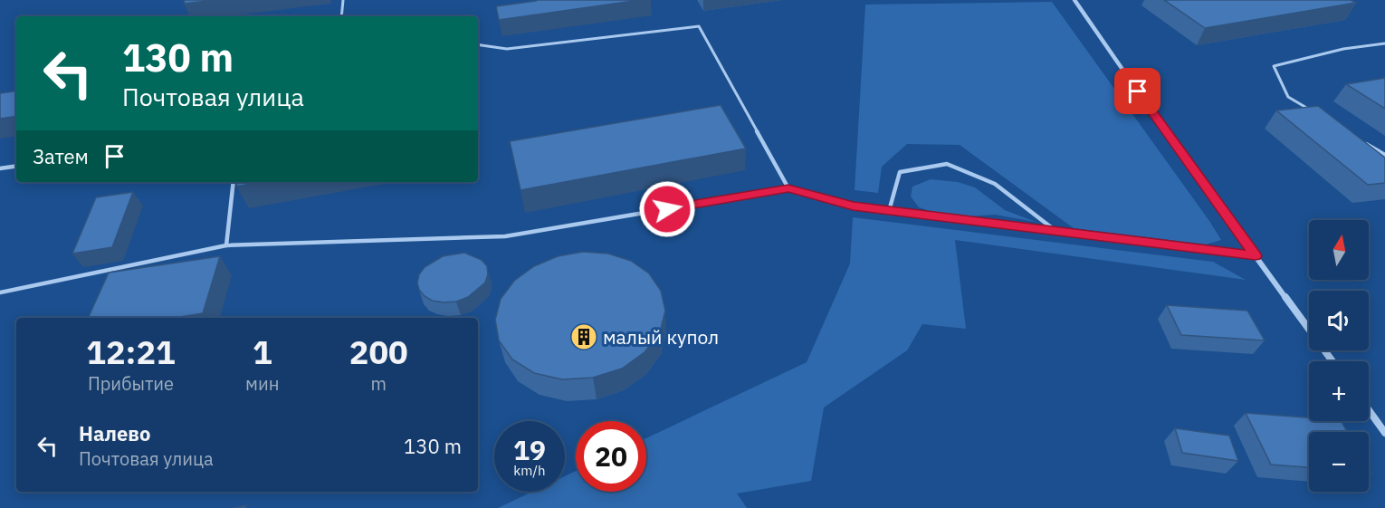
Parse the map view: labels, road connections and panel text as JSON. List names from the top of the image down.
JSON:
{
  "places": {
    "building": ["малый купол"]
  },
  "north": "top",
  "page": {
    "turn": ["130 m", "Почтовая улица"],
    "then": "Затем",
    "map_buttons": ["+", "−"],
    "eta": [
      "12:21",
      "Прибытие",
      "1",
      "мин",
      "200",
      "m"
    ],
    "list": [
      {
        "name": "Налево",
        "note": "Почтовая улица",
        "value": "130 m"
      }
    ],
    "speed": "19 km/h",
    "limit": "20"
  }
}
